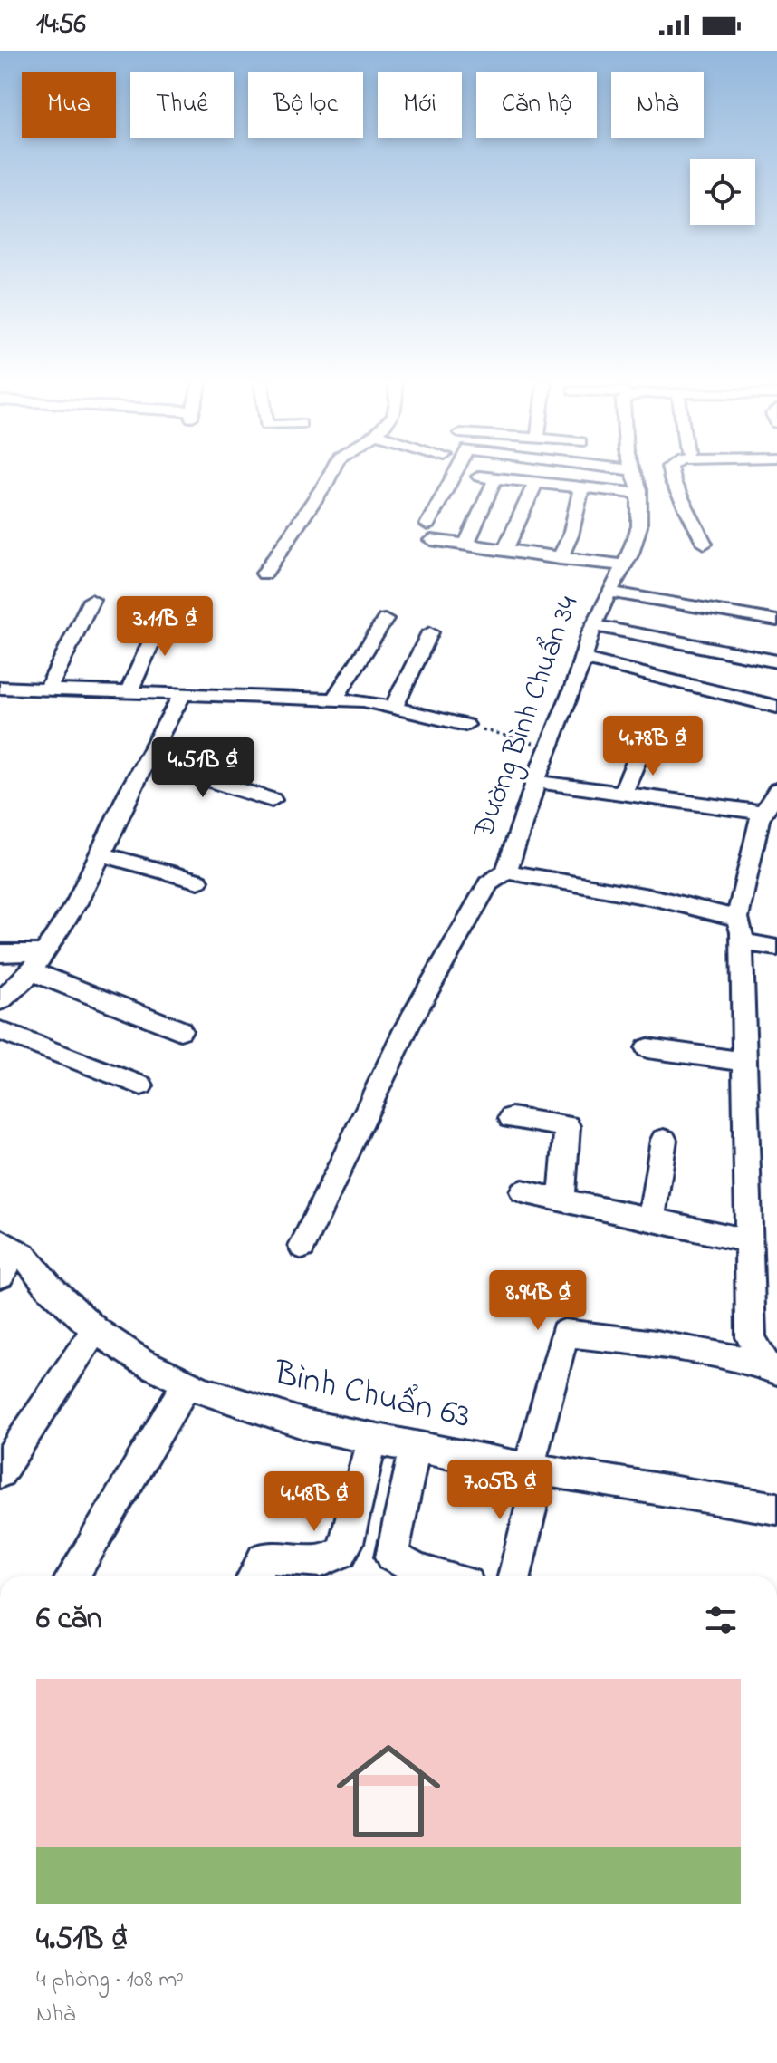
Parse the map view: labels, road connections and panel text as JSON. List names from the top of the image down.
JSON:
{
  "streets": {
    "street": ["Đường Bình Chuẩn 34", "Bình Chuẩn 63"]
  },
  "page": {
    "status": "14:56",
    "chip": [
      "Mua",
      "Thuê",
      "Bộ lọc",
      "Mới",
      "Căn hộ",
      "Nhà"
    ],
    "price": [
      "3.11B ₫",
      "4.78B ₫",
      "4.51B ₫",
      "8.94B ₫",
      "7.05B ₫",
      "4.48B ₫"
    ],
    "heading": "6 căn",
    "list": [
      {
        "name": "4.51B ₫",
        "note": "4 phòng · 108 m² · Nhà"
      }
    ]
  }
}
